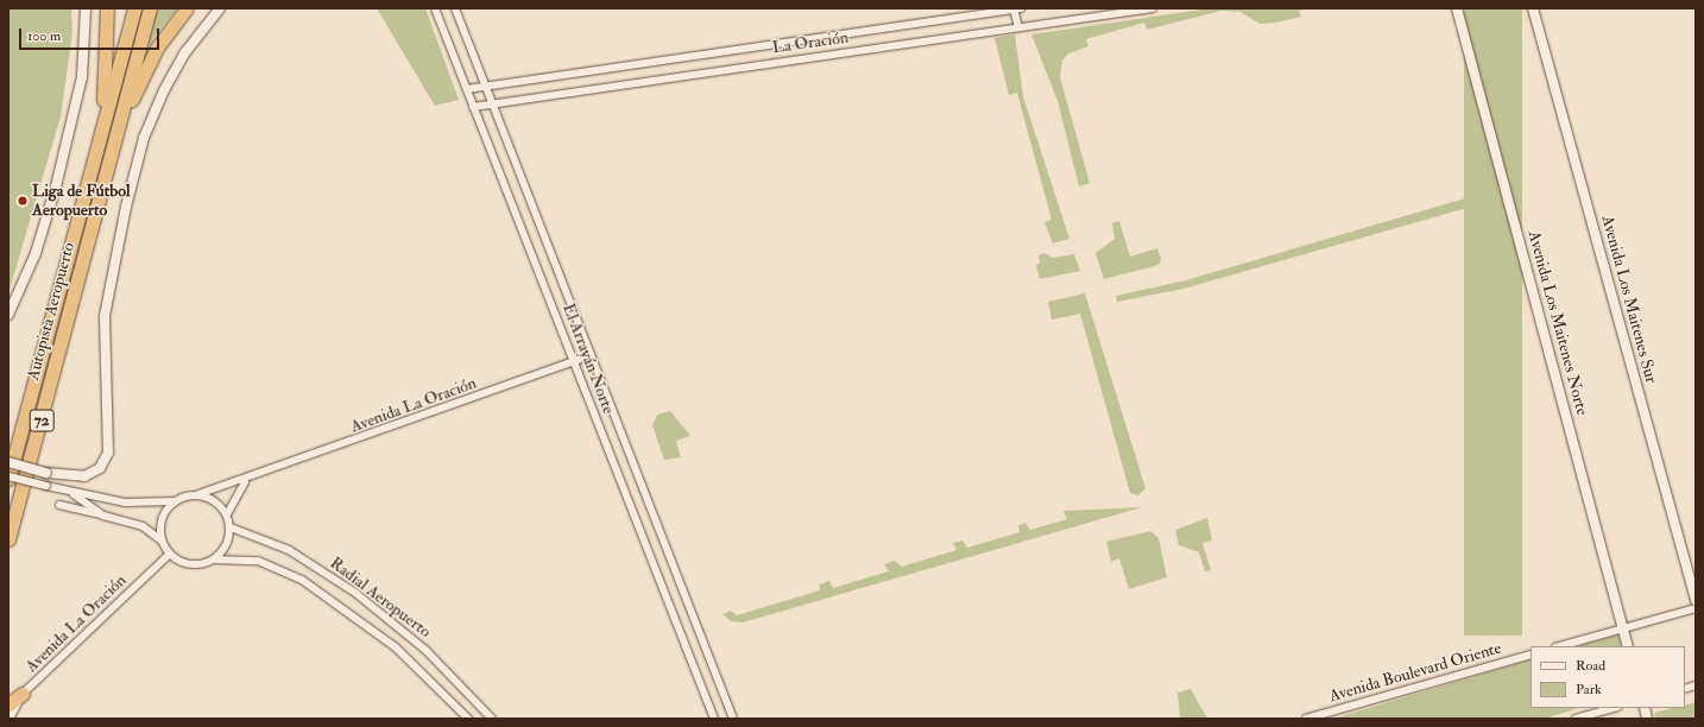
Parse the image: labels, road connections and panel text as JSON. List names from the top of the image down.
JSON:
{
  "streets": {
    "highway": ["Autopista Aeropuerto", "72"],
    "street": [
      "La Oración",
      "Avenida Los Maitenes Sur",
      "Avenida Los Maitenes Norte",
      "El Arrayán Norte",
      "Avenida La Oración",
      "Radial Aeropuerto",
      "Avenida Boulevard Oriente"
    ]
  },
  "crossings": [
    ["La Oración", "El Arrayán Norte"],
    ["El Arrayán Norte", "Avenida La Oración"],
    ["Avenida La Oración", "Radial Aeropuerto"]
  ],
  "places": ["Liga de Fútbol Aeropuerto"],
  "legend": ["Road", "Park"],
  "scale_bar": "100 m"
}
